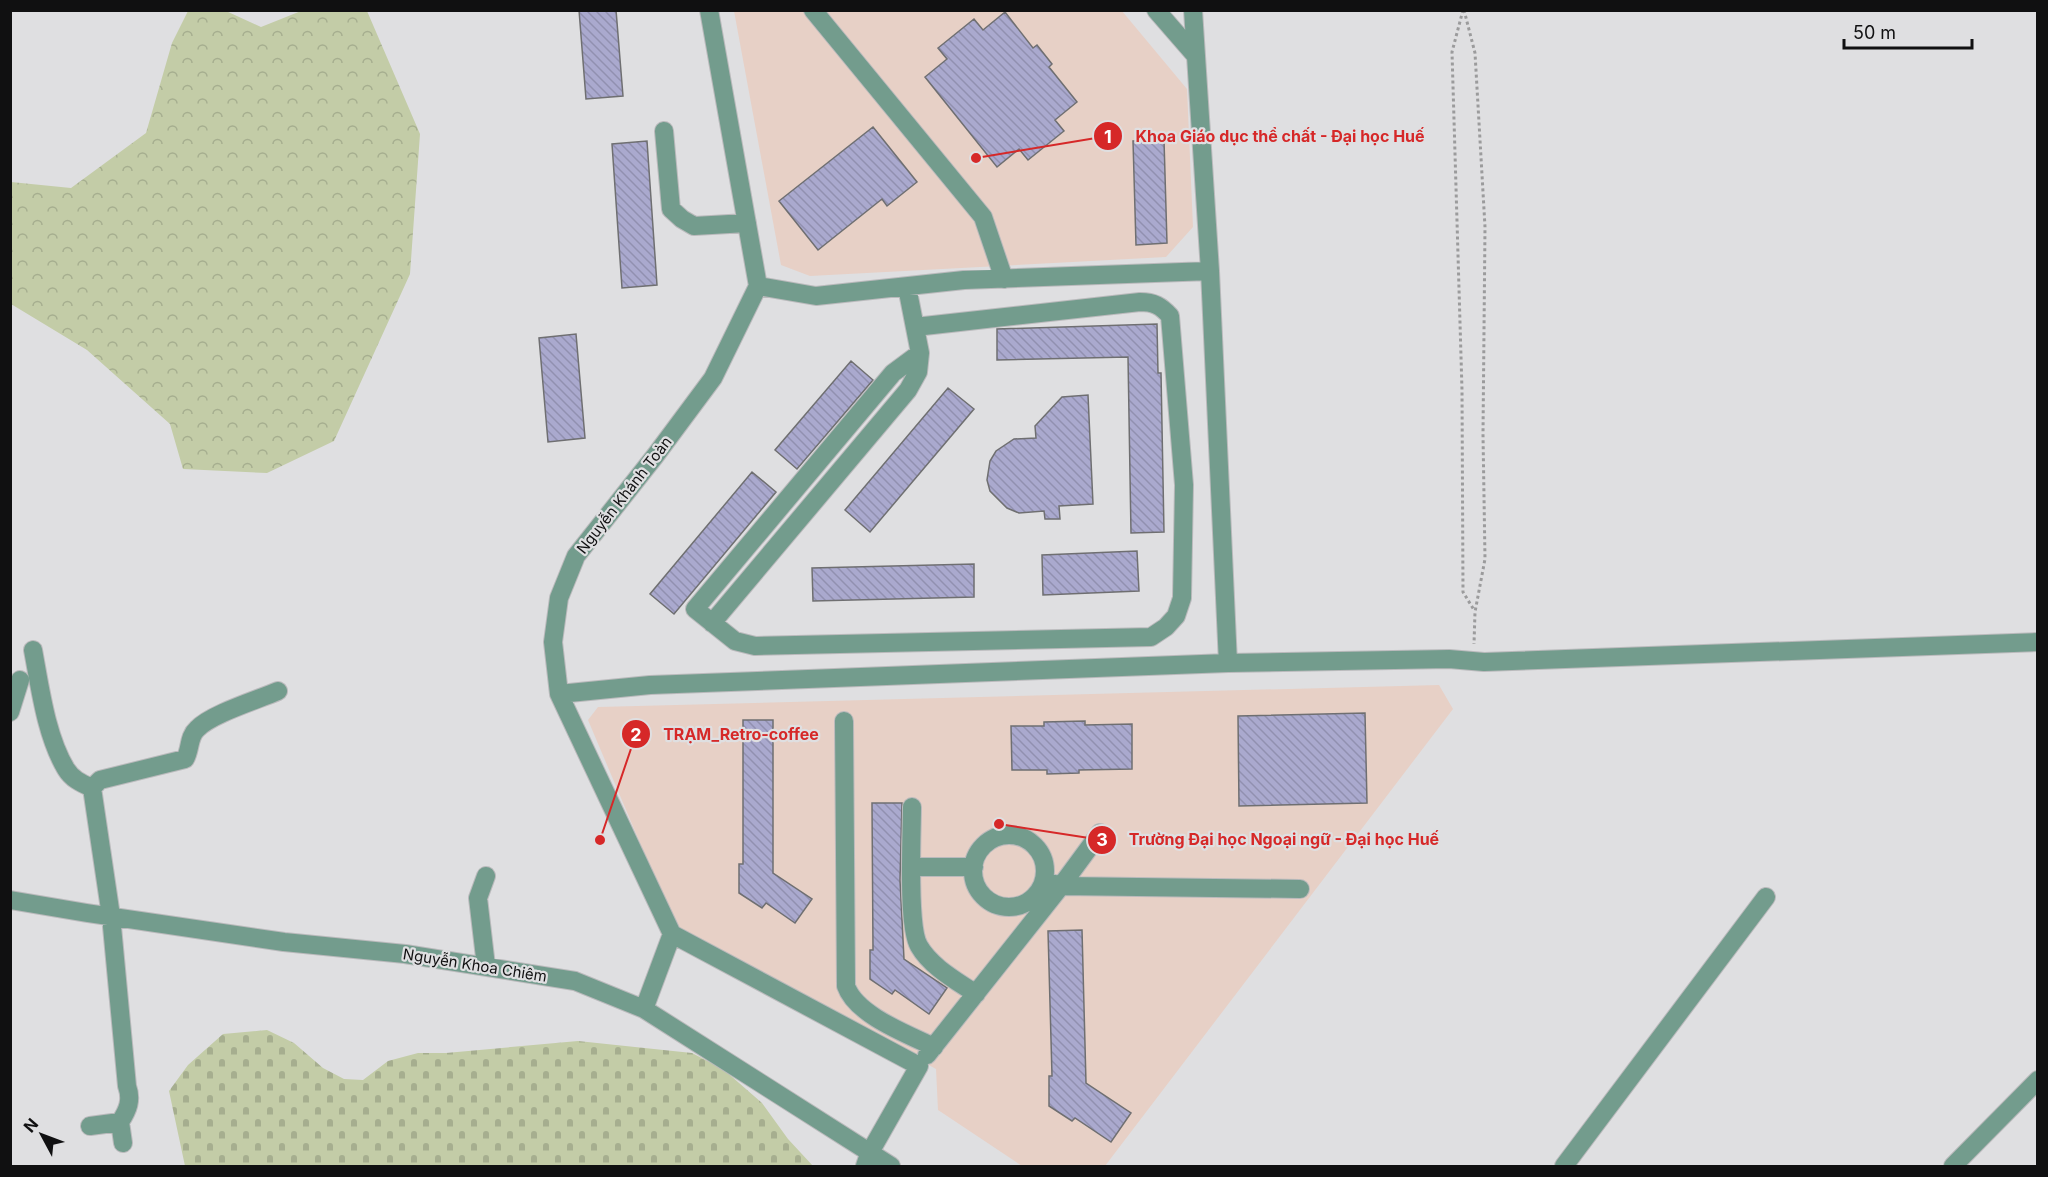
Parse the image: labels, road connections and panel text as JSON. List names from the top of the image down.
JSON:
{
  "streets": {
    "street": ["Nguyễn Khánh Toàn", "Nguyễn Khoa Chiêm"]
  },
  "places": ["Khoa Giáo dục thể chất - Đại học Huế", "Trường Đại học Ngoại ngữ - Đại học Huế", "TRẠM_Retro-coffee"],
  "scale_bar": "50 m",
  "north": "top left"
}
